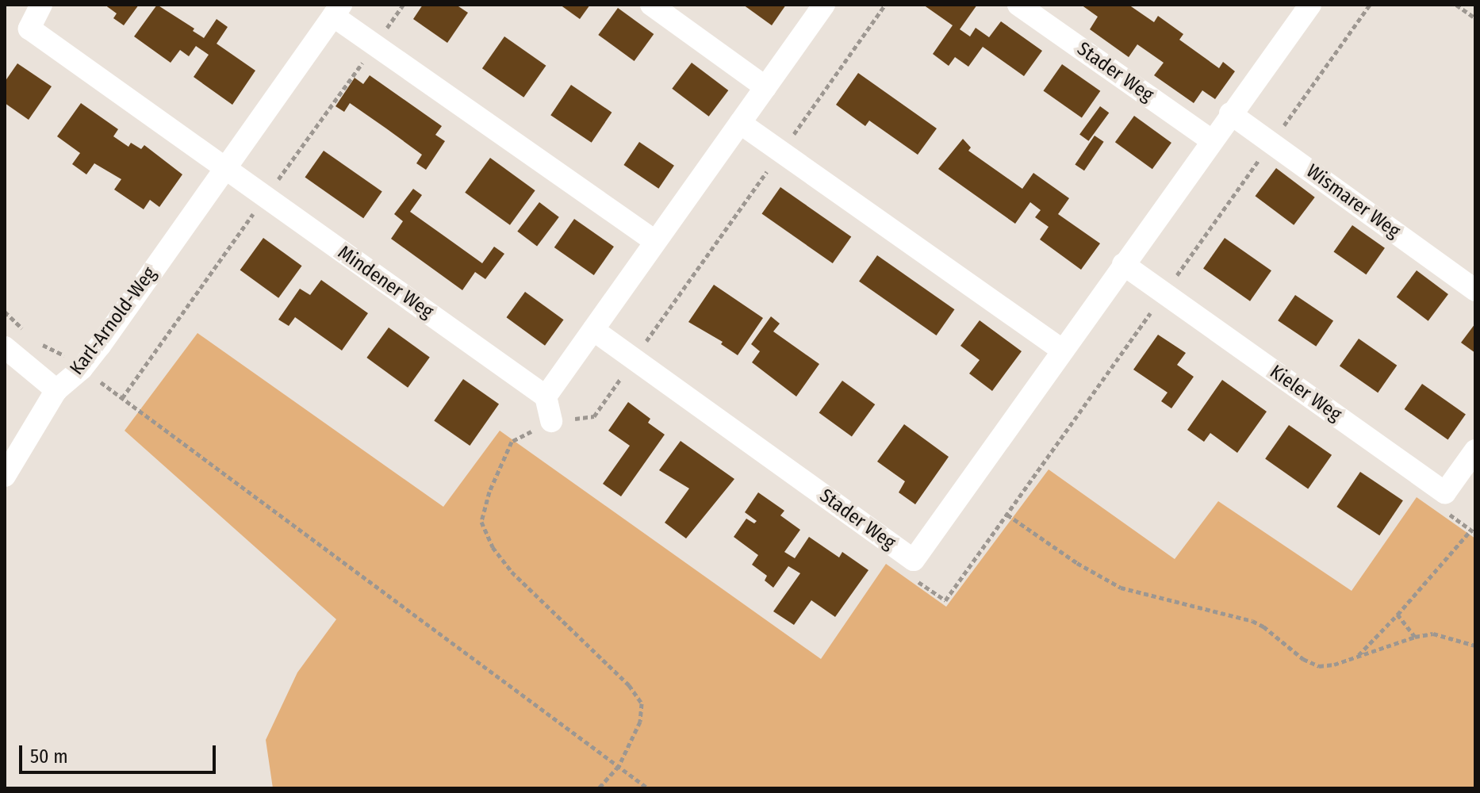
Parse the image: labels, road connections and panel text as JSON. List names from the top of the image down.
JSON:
{
  "streets": {
    "street": [
      "Stader Weg",
      "Wismarer Weg",
      "Mindener Weg",
      "Karl-Arnold-Weg",
      "Kieler Weg"
    ]
  },
  "crossings": [
    ["Stader Weg", "Wismarer Weg"],
    ["Stader Weg", "Kieler Weg"],
    ["Mindener Weg", "Karl-Arnold-Weg"]
  ],
  "scale_bar": "50 m"
}
